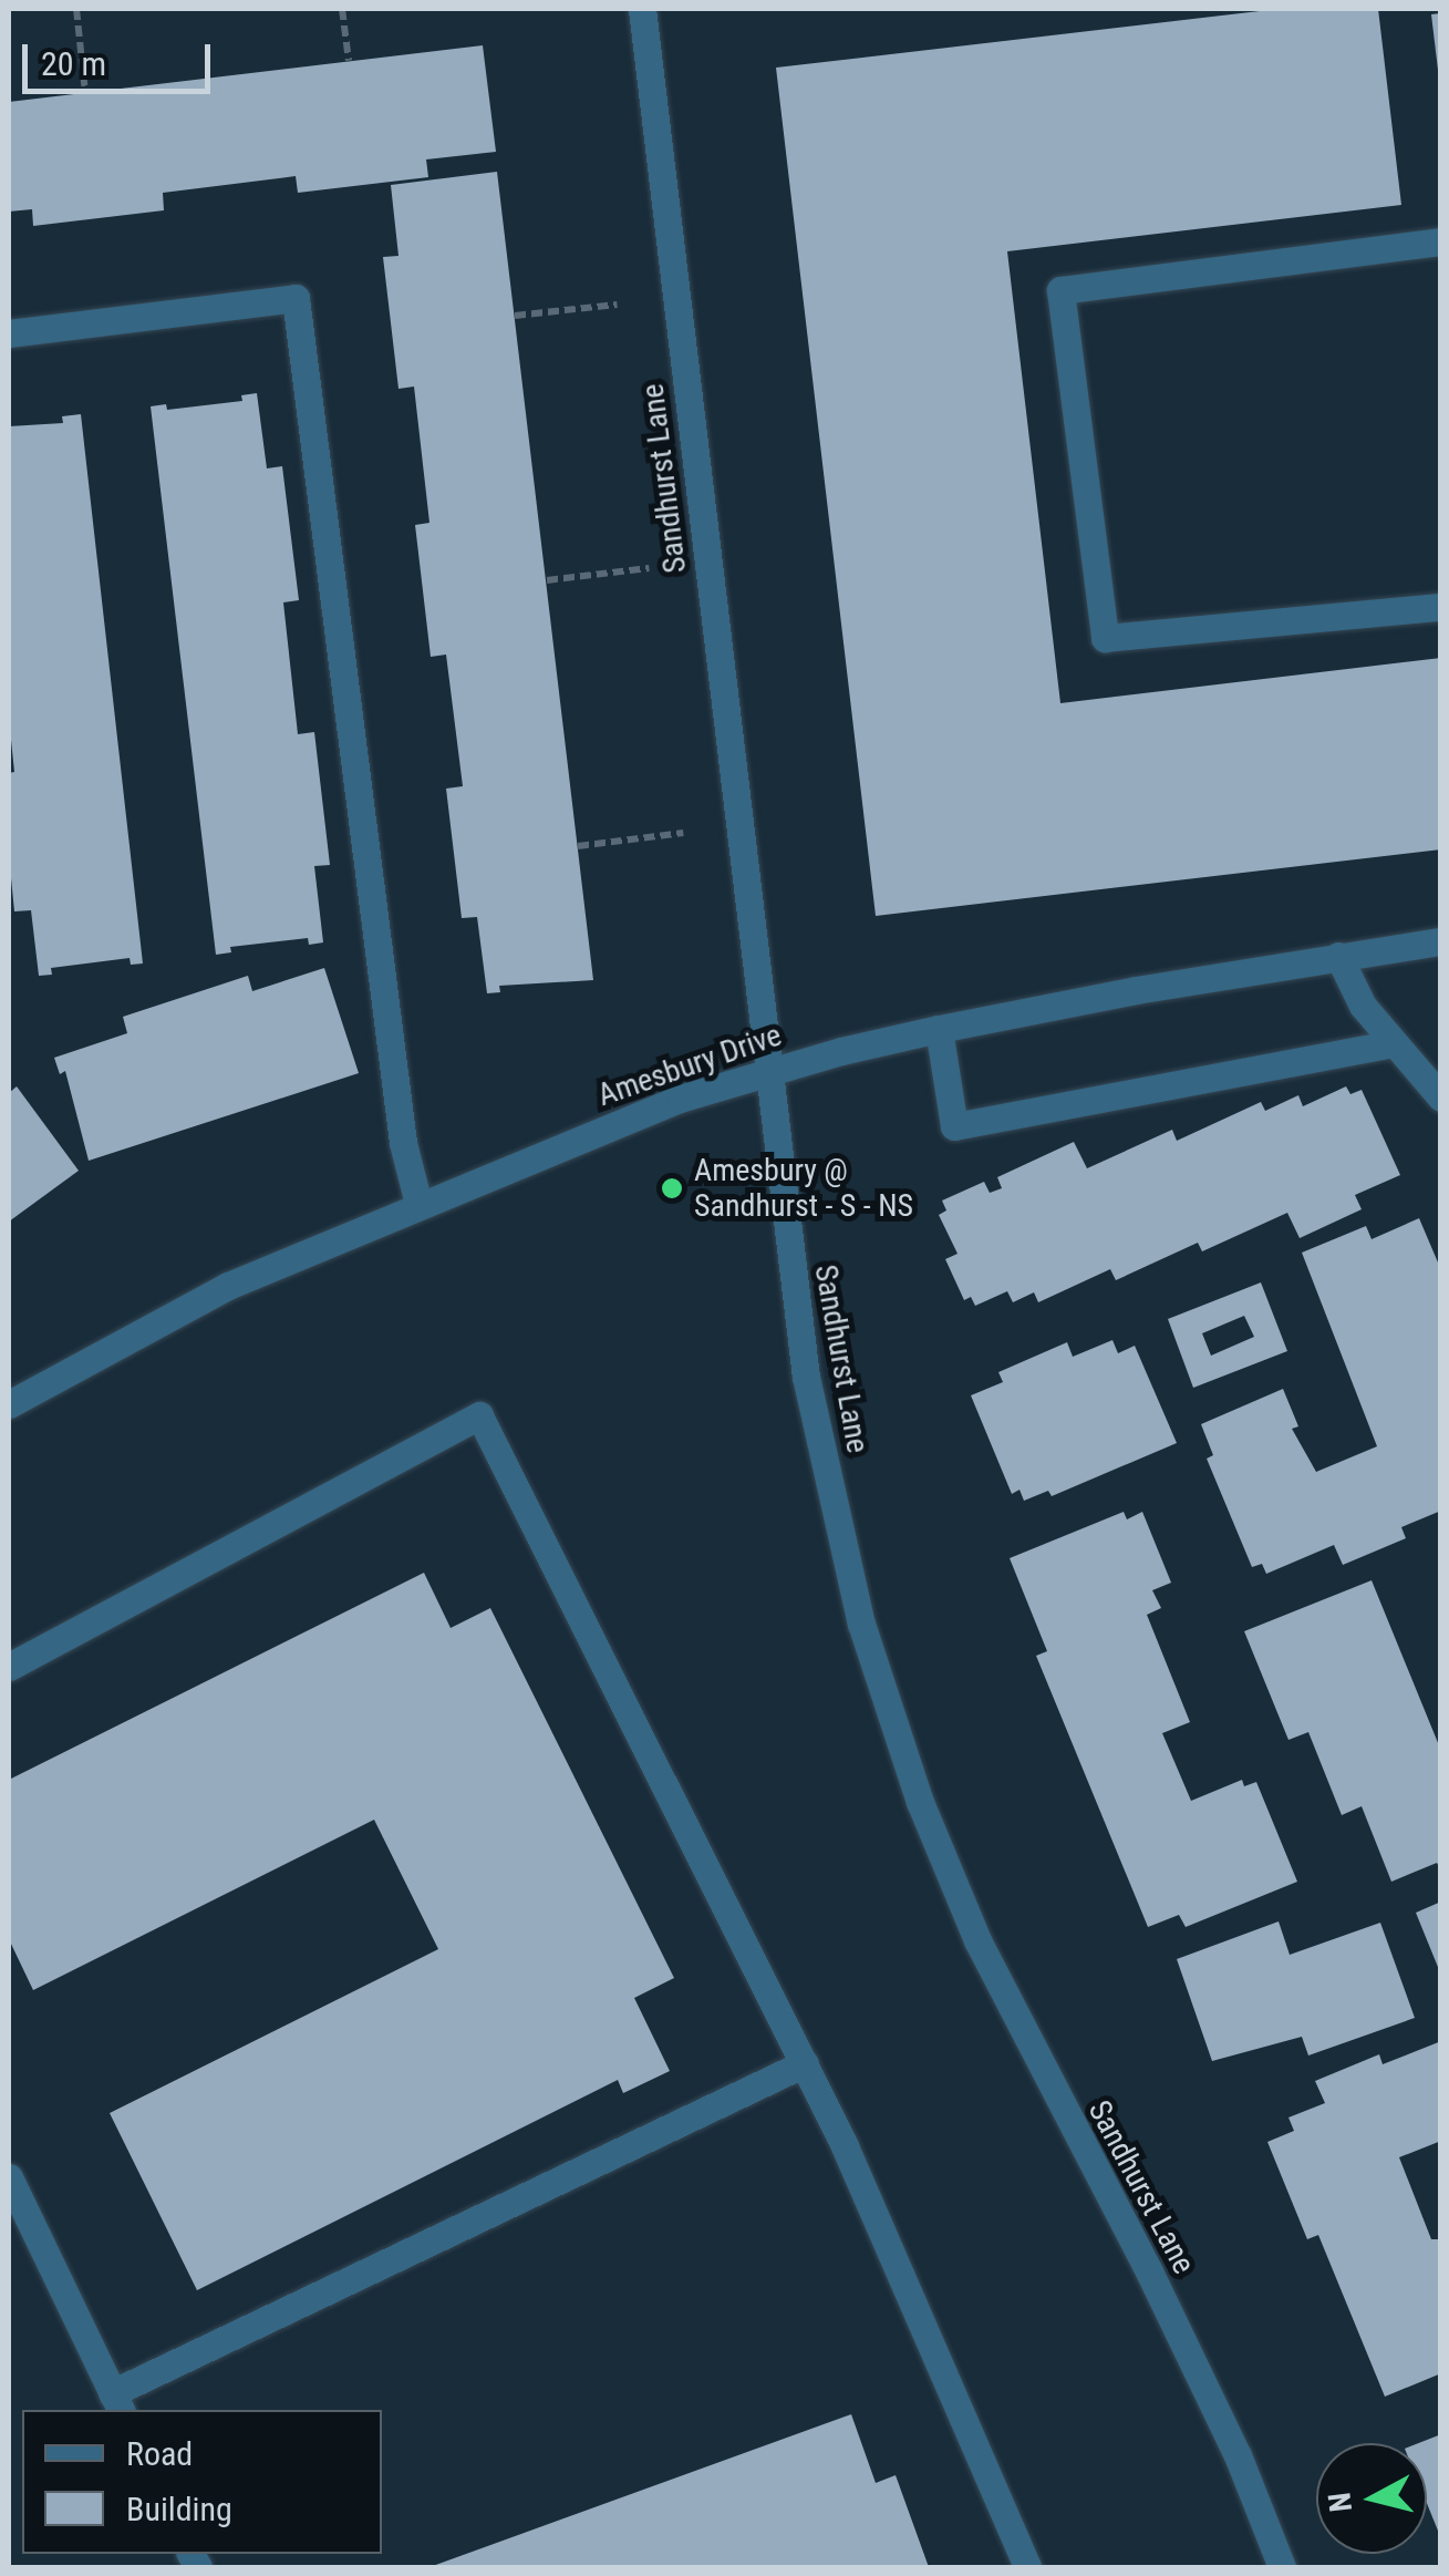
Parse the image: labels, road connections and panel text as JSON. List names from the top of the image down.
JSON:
{
  "streets": {
    "street": ["Sandhurst Lane", "Amesbury Drive"]
  },
  "crossings": [
    ["Sandhurst Lane", "Amesbury Drive"]
  ],
  "places": ["Amesbury @ Sandhurst - S - NS"],
  "legend": ["Road", "Building"],
  "scale_bar": "20 m",
  "north": "left"
}
